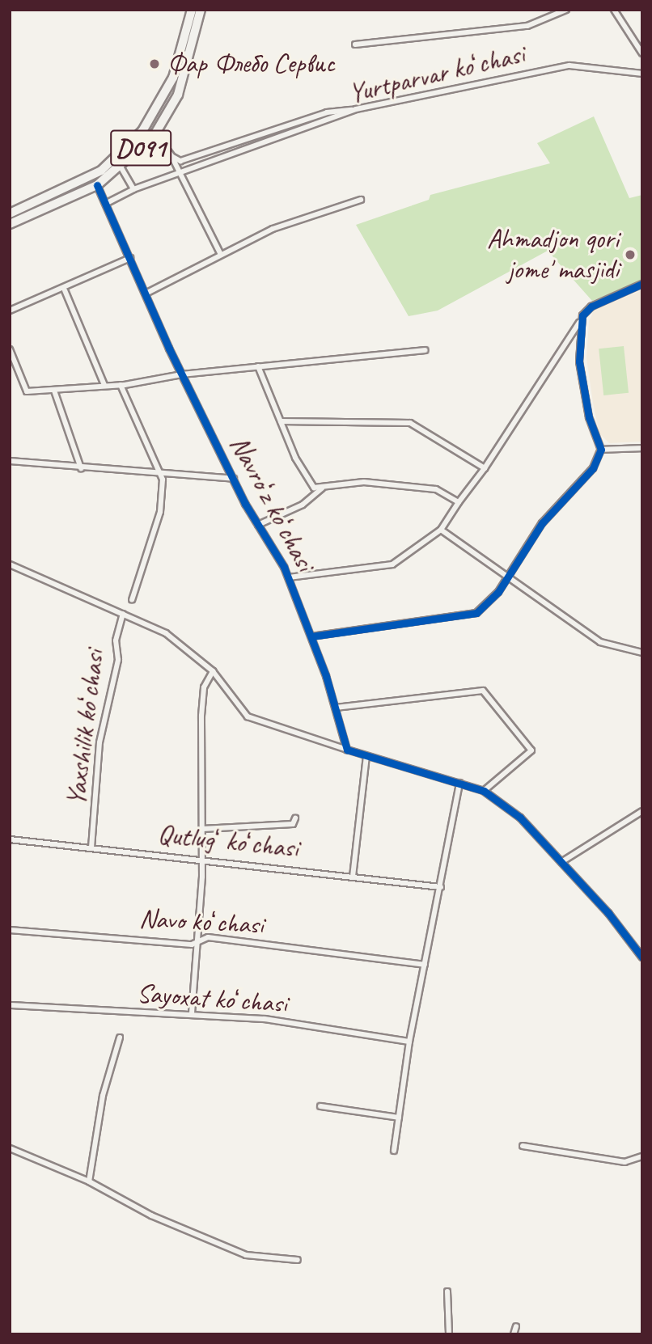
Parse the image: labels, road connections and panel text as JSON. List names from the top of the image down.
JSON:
{
  "streets": {
    "highway": ["D091"],
    "street": [
      "Yurtparvar koʻchasi",
      "Navroʻz koʻchasi",
      "Yaxshilik koʻchasi",
      "Qutlugʻ koʻchasi",
      "Navo koʻchasi",
      "Sayoxat koʻchasi"
    ]
  },
  "crossings": [
    ["Yurtparvar koʻchasi", "Navroʻz koʻchasi"],
    ["D091", "Navroʻz koʻchasi"],
    ["Yaxshilik koʻchasi", "Qutlugʻ koʻchasi"]
  ],
  "places": ["Фар Флебо Сервис", "Ahmadjon qori jome' masjidi"]
}
